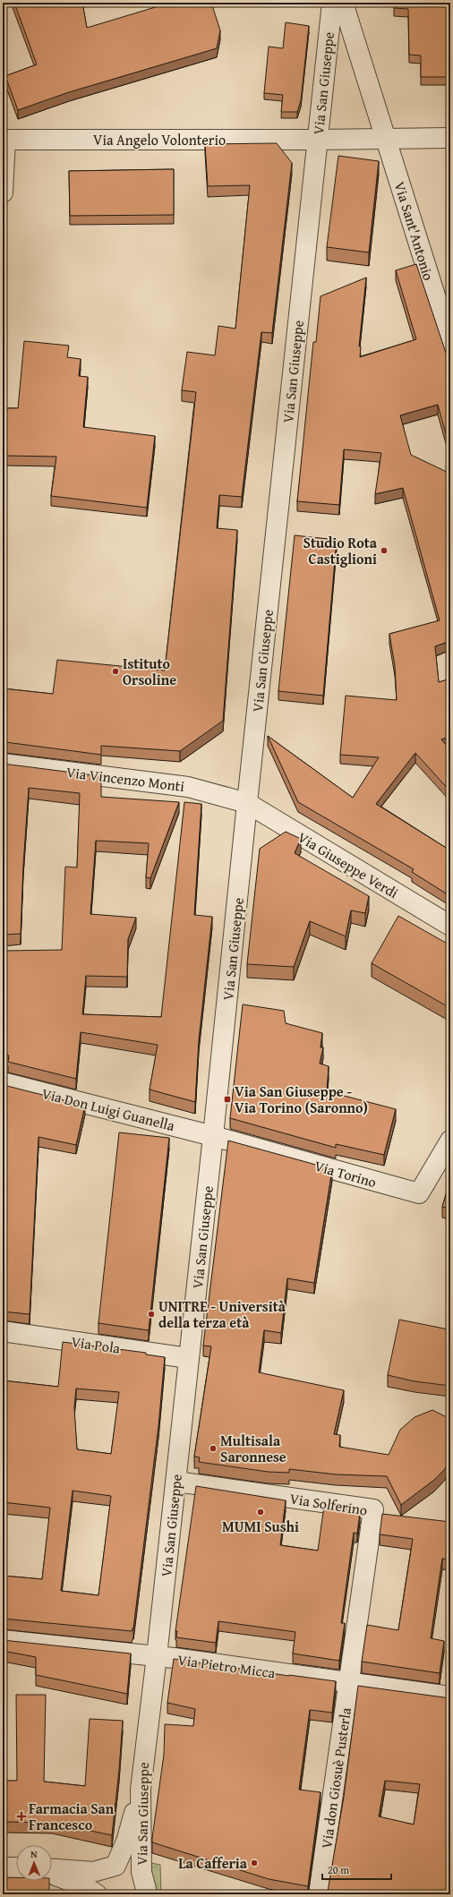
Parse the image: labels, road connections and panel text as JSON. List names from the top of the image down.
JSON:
{
  "streets": {
    "street": [
      "Via San Giuseppe",
      "Via Angelo Volonterio",
      "Via Sant'Antonio",
      "Via Vincenzo Monti",
      "Via Giuseppe Verdi",
      "Via Don Luigi Guanella",
      "Via Torino",
      "Via Pola",
      "Via Solferino",
      "Via Pietro Micca",
      "Via don Giosuè Pusterla"
    ]
  },
  "crossings": [
    ["Via San Giuseppe", "Via Angelo Volonterio"],
    ["Via San Giuseppe", "Via Vincenzo Monti"],
    ["Via San Giuseppe", "Via Giuseppe Verdi"],
    ["Via San Giuseppe", "Via Don Luigi Guanella"],
    ["Via San Giuseppe", "Via Torino"],
    ["Via San Giuseppe", "Via Pola"],
    ["Via San Giuseppe", "Via Solferino"],
    ["Via San Giuseppe", "Via Pietro Micca"],
    ["Via Angelo Volonterio", "Via Sant'Antonio"],
    ["Via Vincenzo Monti", "Via Giuseppe Verdi"],
    ["Via Don Luigi Guanella", "Via Torino"],
    ["Via Solferino", "Via Pietro Micca"],
    ["Via Solferino", "Via don Giosuè Pusterla"],
    ["Via Pietro Micca", "Via don Giosuè Pusterla"]
  ],
  "places": {
    "other": [
      "Studio Rota Castiglioni",
      "Istituto Orsoline",
      "UNITRE - Università della terza età",
      "Multisala Saronnese",
      "MUMI Sushi",
      "La Cafferia"
    ],
    "transit": ["Via San Giuseppe - Via Torino (Saronno)"],
    "health": ["Farmacia San Francesco"]
  },
  "scale_bar": "20 m",
  "north": "top"
}
